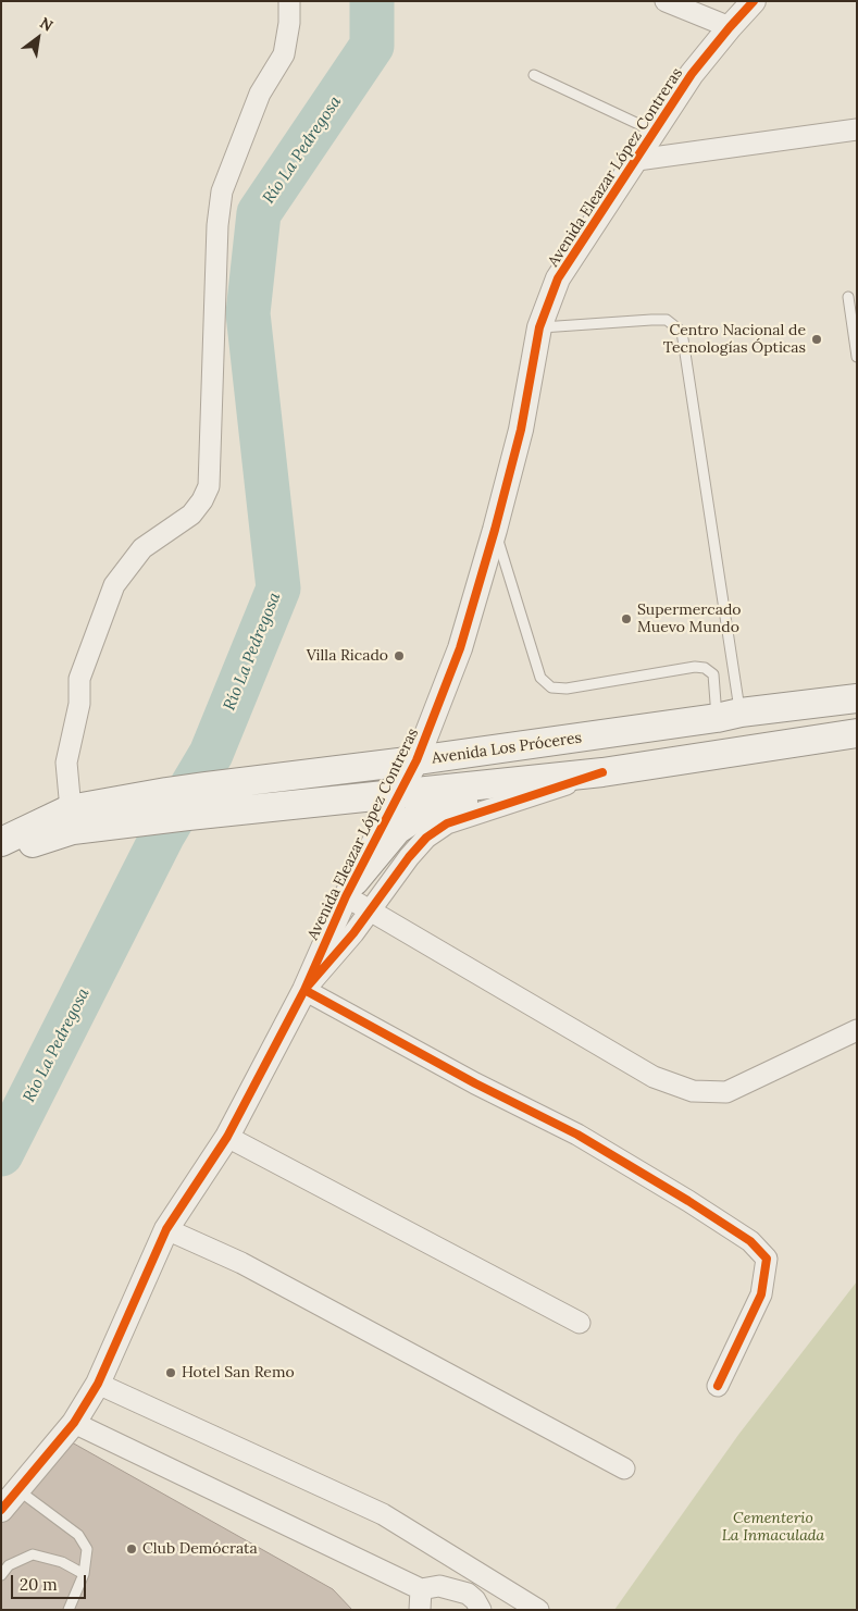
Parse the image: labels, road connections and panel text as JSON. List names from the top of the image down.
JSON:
{
  "streets": {
    "main road": ["Avenida Los Próceres"],
    "street": ["Avenida Eleazar López Contreras"]
  },
  "crossings": [
    ["Avenida Eleazar López Contreras", "Avenida Los Próceres"]
  ],
  "water": ["Río La Pedregosa"],
  "parks": ["Cementerio La Inmaculada"],
  "places": [
    "Centro Nacional de Tecnologías Ópticas",
    "Supermercado Muevo Mundo",
    "Villa Ricado",
    "Hotel San Remo",
    "Club Demócrata"
  ],
  "scale_bar": "20 m",
  "north": "top right"
}
